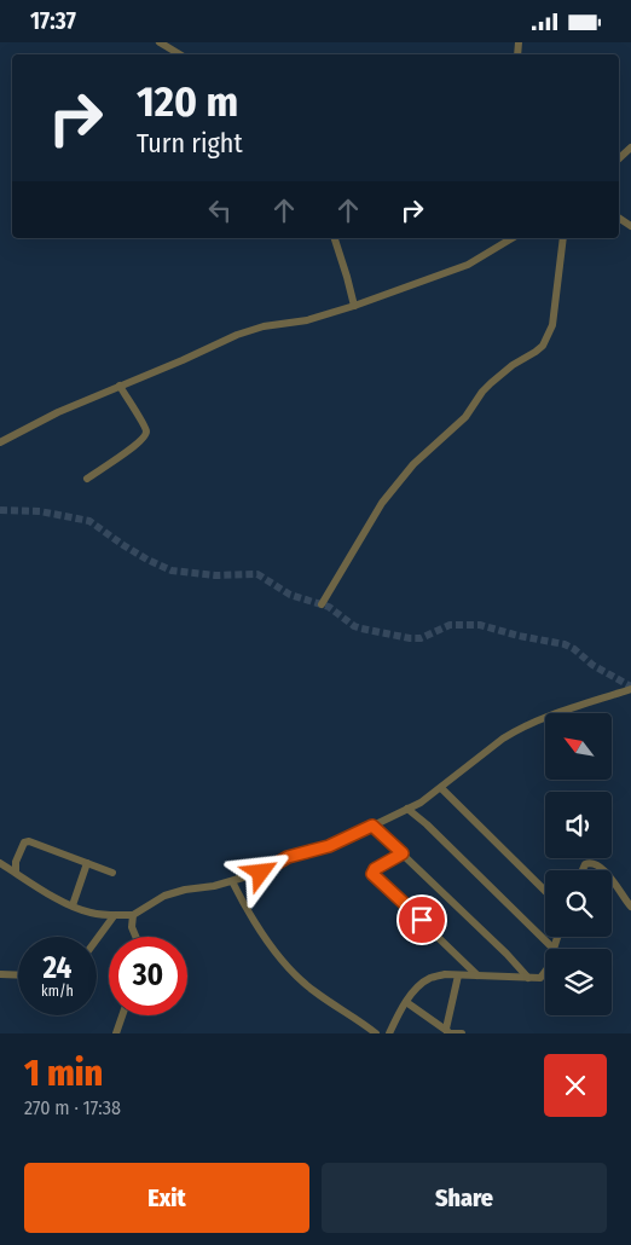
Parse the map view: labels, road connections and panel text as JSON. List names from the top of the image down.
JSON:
{
  "north": "top left",
  "page": {
    "status": "17:37",
    "turn": ["120 m", "Turn right"],
    "speed": "24 km/h",
    "limit": "30",
    "heading": ["1 min", "270 m · 17:38"],
    "buttons": ["Exit", "Share"]
  }
}
